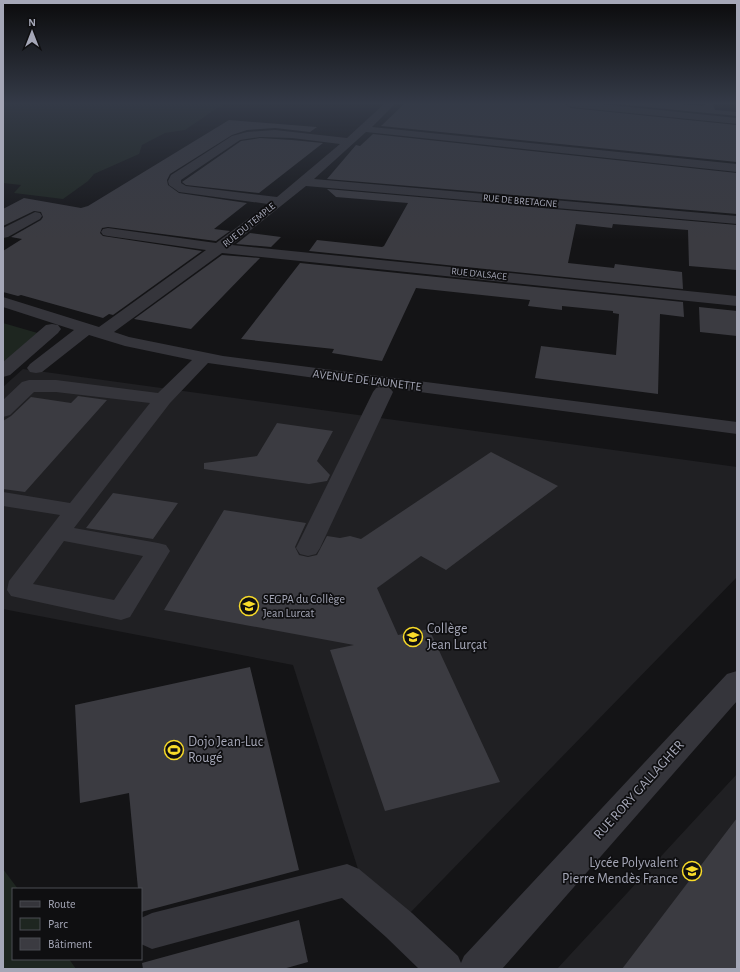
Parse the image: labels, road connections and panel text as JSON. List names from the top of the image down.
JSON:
{
  "streets": {
    "street": [
      "RUE DE BRETAGNE",
      "RUE DU TEMPLE",
      "RUE D'ALSACE",
      "AVENUE DE L'AUNETTE",
      "RUE RORY GALLAGHER"
    ]
  },
  "crossings": [
    ["RUE DE BRETAGNE", "RUE DU TEMPLE"],
    ["RUE DU TEMPLE", "RUE D'ALSACE"]
  ],
  "places": {
    "school or university": ["SEGPA du Collège Jean Lurcat", "Collège Jean Lurçat", "Lycée Polyvalent Pierre Mendès France"],
    "sports": ["Dojo Jean-Luc Rougé"]
  },
  "legend": ["Route", "Parc", "Bâtiment"],
  "north": "top"
}
